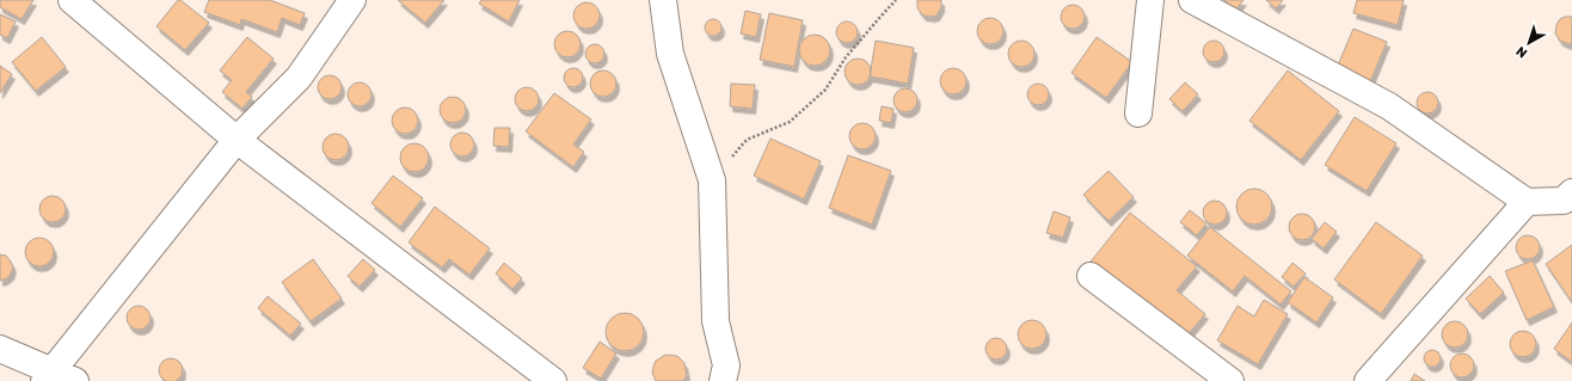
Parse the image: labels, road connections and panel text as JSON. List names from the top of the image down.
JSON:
{
  "north": "bottom left"
}
